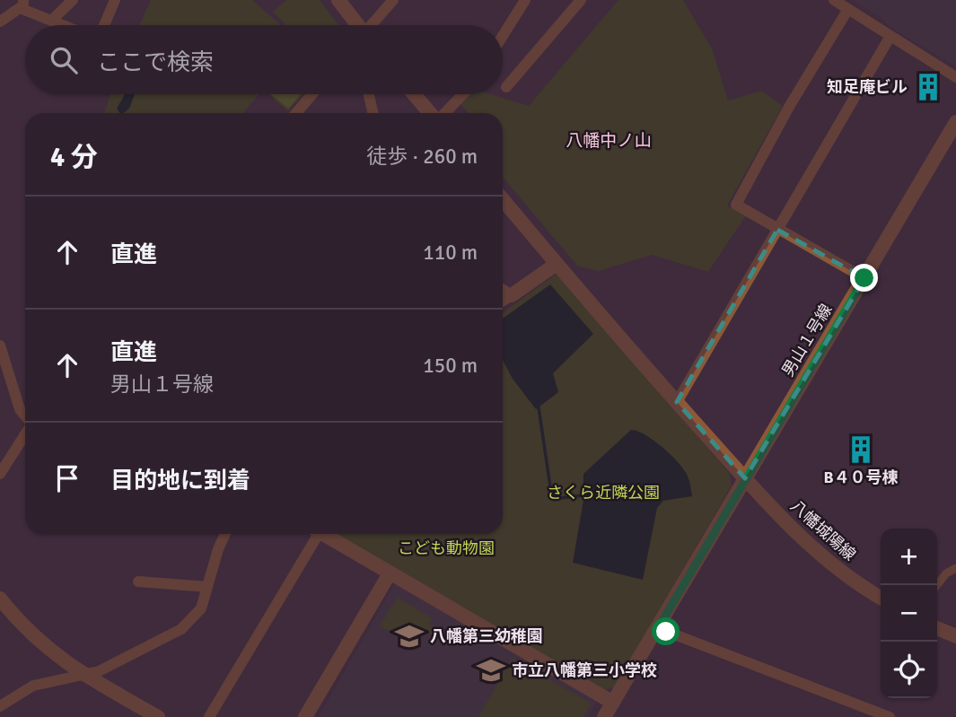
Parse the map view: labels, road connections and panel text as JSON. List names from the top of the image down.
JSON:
{
  "streets": {
    "street": ["男山１号線", "八幡城陽線"]
  },
  "crossings": [
    ["男山１号線", "八幡城陽線"]
  ],
  "districts": ["八幡中ノ山"],
  "parks": ["さくら近隣公園", "こども動物園"],
  "places": {
    "building": ["知足庵ビル", "B４０号棟"],
    "school or university": ["八幡第三幼稚園", "市立八幡第三小学校"]
  },
  "page": {
    "search": "ここで検索",
    "heading": ["4 分", "徒歩 · 260 m"],
    "list": [
      ["直進", "110 m"],
      ["直進", "男山１号線", "150 m"],
      "目的地に到着"
    ],
    "map_buttons": ["+", "−"]
  }
}
